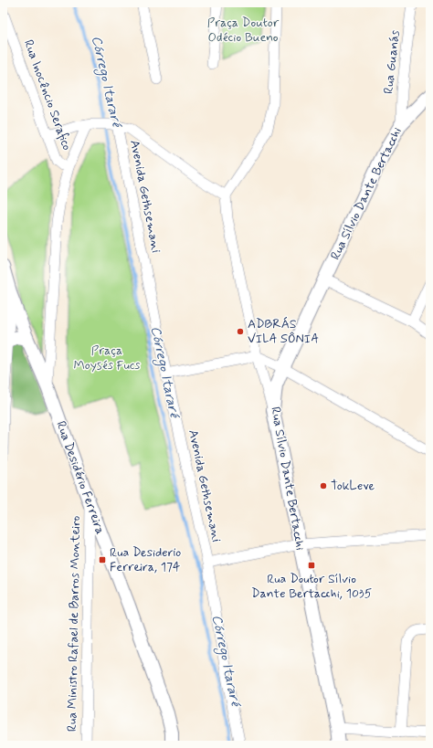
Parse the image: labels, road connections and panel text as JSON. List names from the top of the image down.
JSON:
{
  "streets": {
    "street": [
      "Rua Guanás",
      "Rua Inocêncio Serafico",
      "Rua Sílvio Dante Bertacchi",
      "Avenida Gethsemani",
      "Rua Desidério Ferreira",
      "Rua Ministro Rafael de Barros Monteiro"
    ]
  },
  "crossings": [
    ["Rua Guanás", "Rua Sílvio Dante Bertacchi"],
    ["Rua Inocêncio Serafico", "Rua Desidério Ferreira"],
    ["Rua Desidério Ferreira", "Rua Ministro Rafael de Barros Monteiro"]
  ],
  "water": ["Córrego Itararé"],
  "parks": ["Praça Doutor Odécio Bueno", "Praça Moysés Fucs"],
  "places": {
    "other": ["ADBRÁS VILA SÔNIA", "TokLeve"],
    "transit": ["Rua Desiderio Ferreira, 174", "Rua Doutor Sílvio Dante Bertacchi, 1035"]
  }
}
